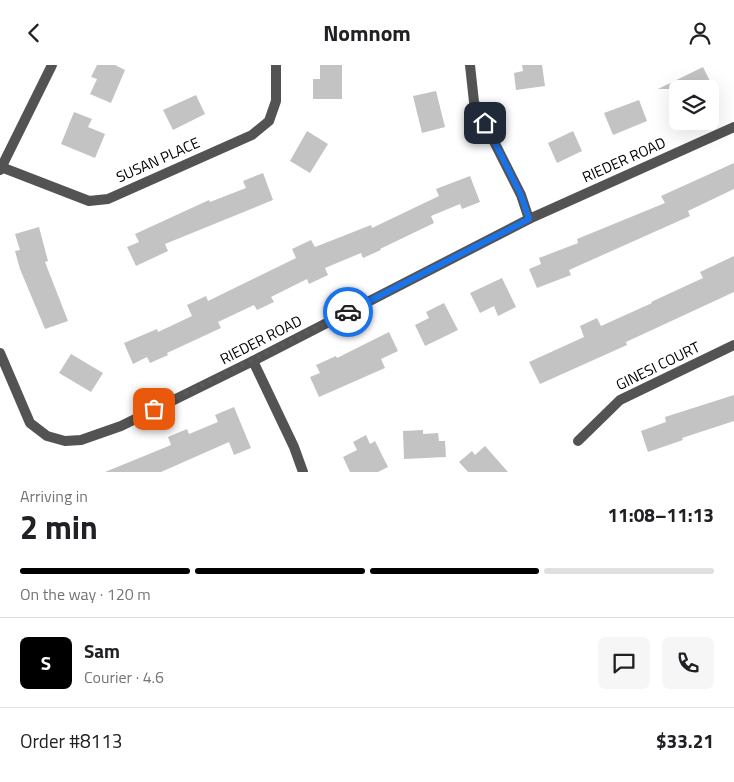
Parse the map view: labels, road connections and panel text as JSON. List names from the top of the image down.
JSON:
{
  "streets": {
    "street": ["SUSAN PLACE", "RIEDER ROAD", "GINESI COURT"]
  },
  "page": {
    "header": "Nomnom",
    "heading": ["2 min", "Arriving in", "11:08–11:13"],
    "panel": [
      "Sam",
      "Courier · 4.6",
      "Order #8113",
      "$33.21"
    ],
    "bar": "On the way · 120 m",
    "round": "S"
  }
}
